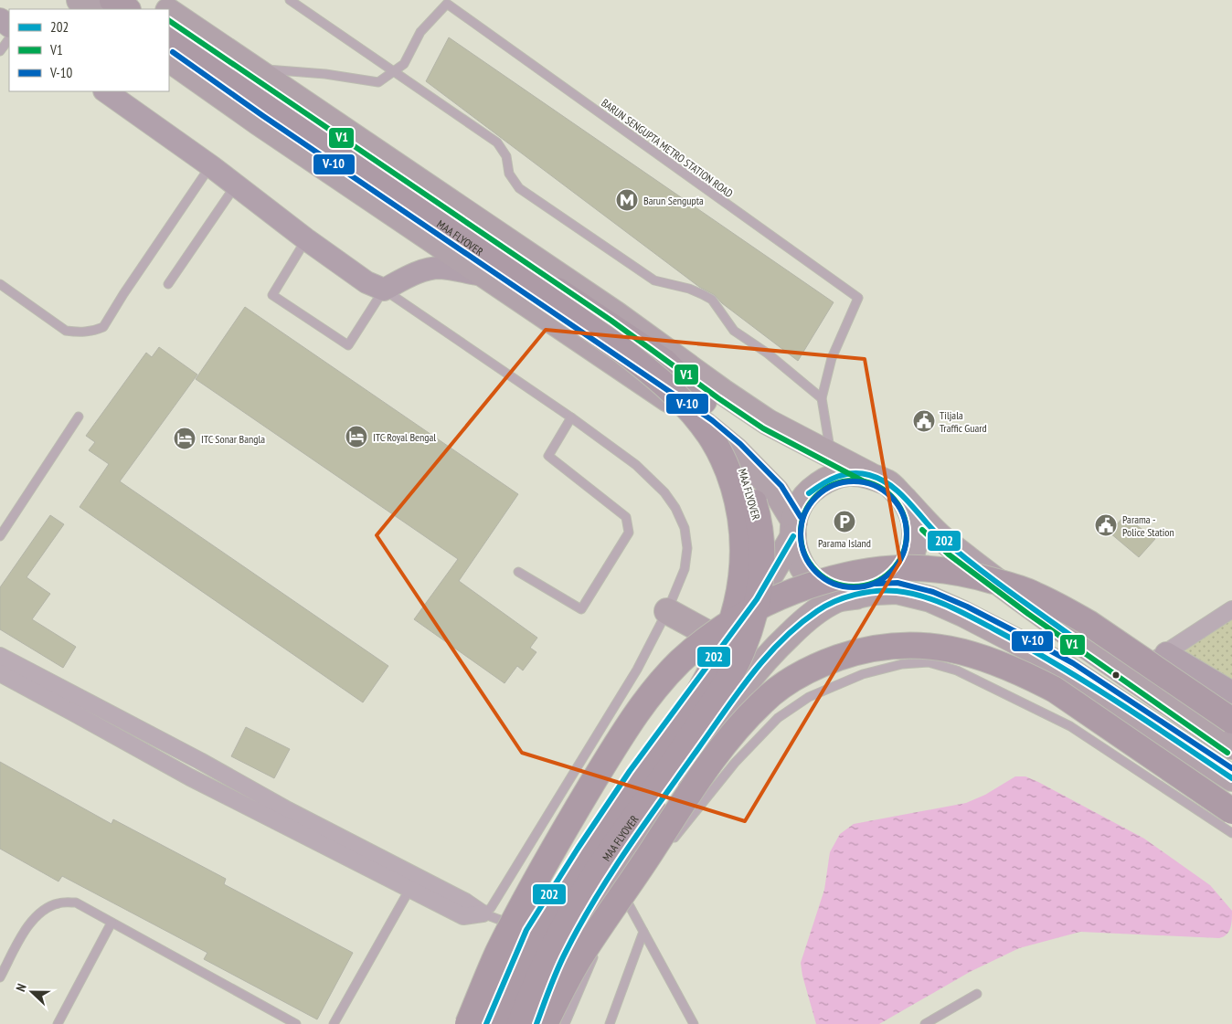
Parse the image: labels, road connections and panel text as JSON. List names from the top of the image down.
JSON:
{
  "streets": {
    "highway": ["MAA FLYOVER"],
    "lane": ["BARUN SENGUPTA METRO STATION ROAD"]
  },
  "places": {
    "metro station": ["Barun Sengupta"],
    "public building": ["Tiljala Traffic Guard", "Parama - Police Station"],
    "hotel": ["ITC Royal Bengal", "ITC Sonar Bangla"],
    "parking": ["Parama Island"]
  },
  "lines": ["transit line V1", "transit line V-10", "transit line 202"],
  "legend": ["202", "V1", "V-10"],
  "north": "left"
}
